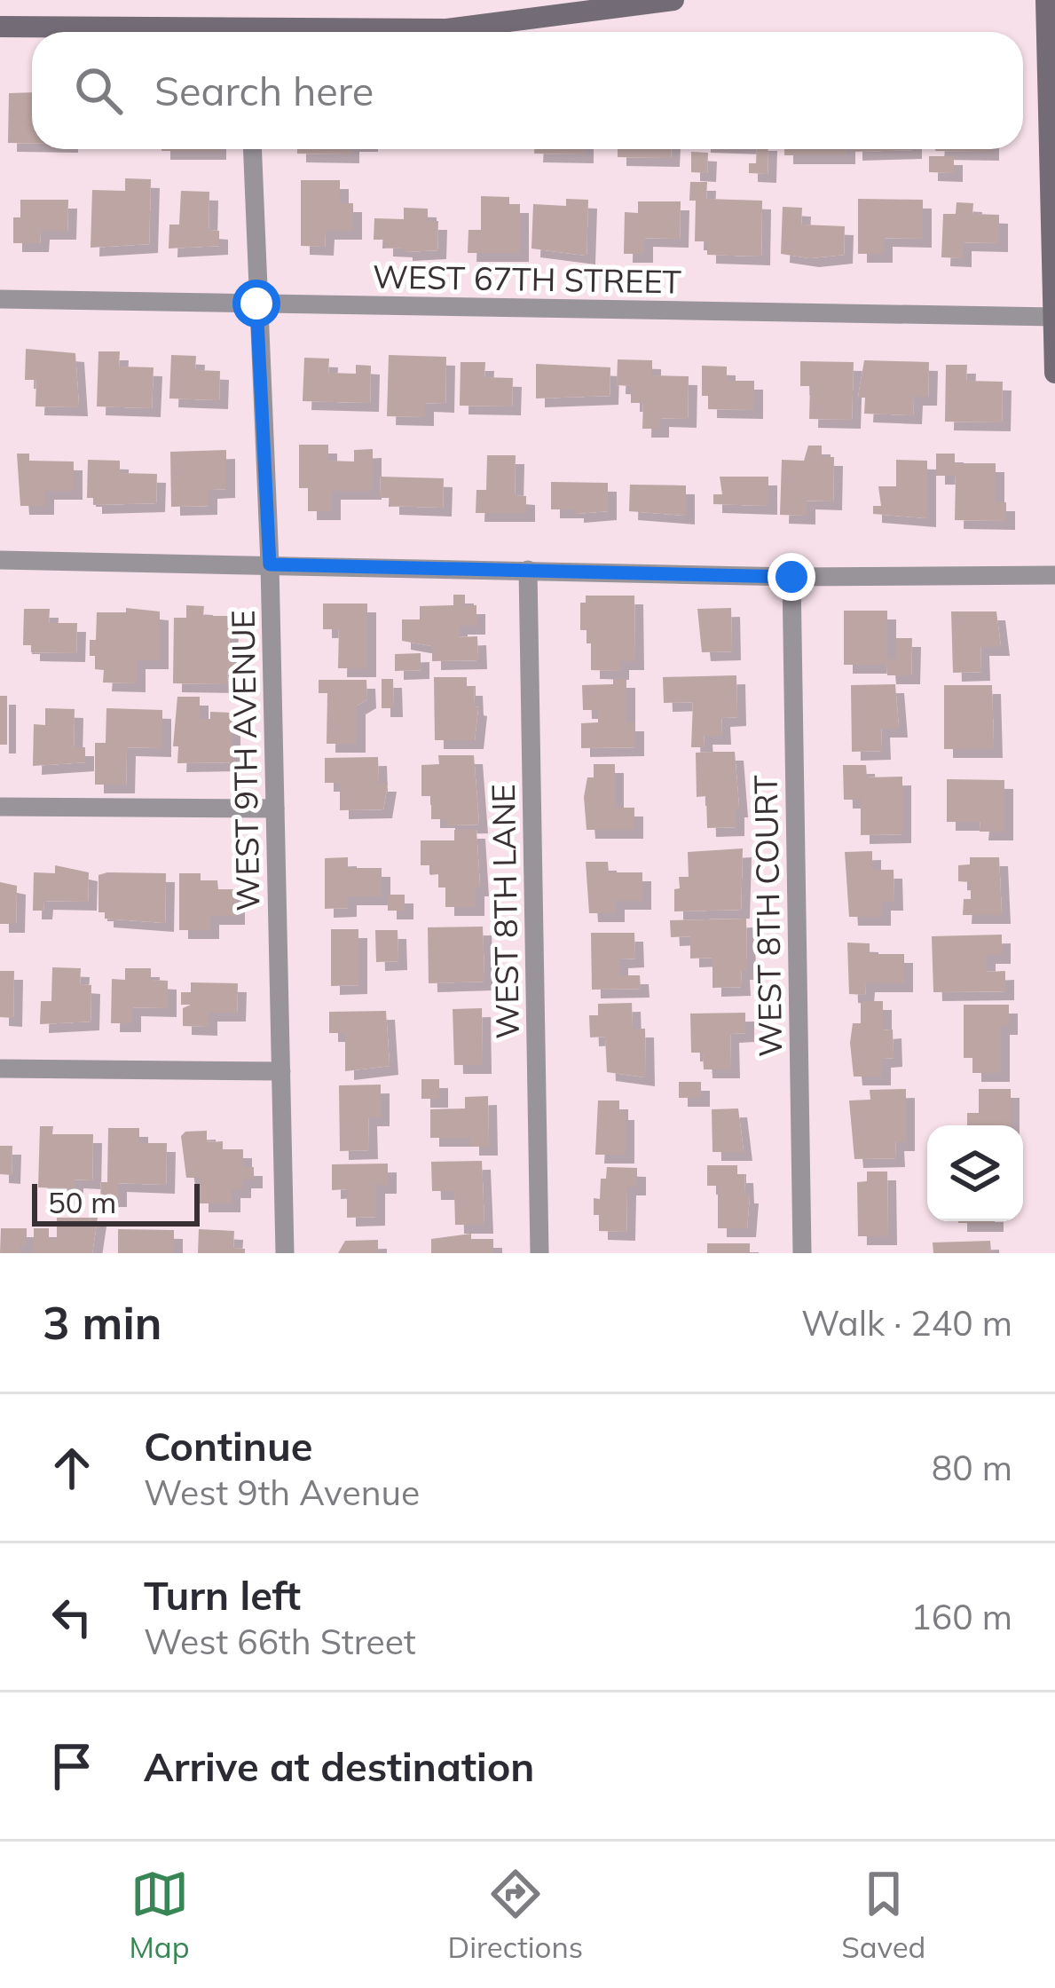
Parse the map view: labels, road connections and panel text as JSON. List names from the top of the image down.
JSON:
{
  "streets": {
    "street": [
      "WEST 67TH STREET",
      "WEST 9TH AVENUE",
      "WEST 8TH LANE",
      "WEST 8TH COURT"
    ]
  },
  "crossings": [
    ["WEST 67TH STREET", "WEST 9TH AVENUE"]
  ],
  "scale_bar": "50 m",
  "page": {
    "search": "Search here",
    "scale": "50 m",
    "heading": ["3 min", "Walk · 240 m"],
    "list": [
      ["Continue", "West 9th Avenue", "80 m"],
      ["Turn left", "West 66th Street", "160 m"],
      "Arrive at destination"
    ],
    "nav": ["Map", "Directions", "Saved"]
  }
}
